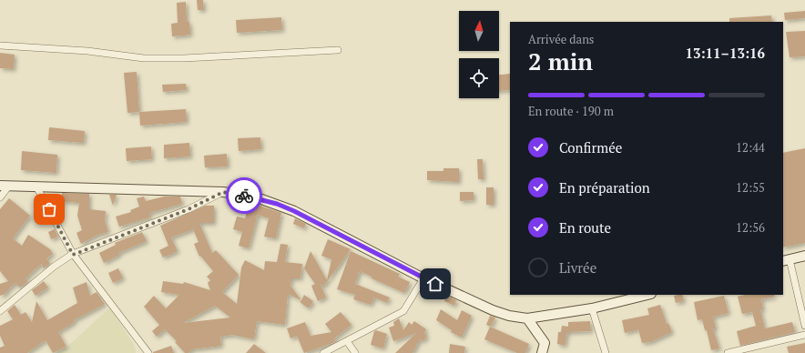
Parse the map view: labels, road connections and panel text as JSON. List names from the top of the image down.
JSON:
{
  "north": "top",
  "page": {
    "heading": ["2 min", "Arrivée dans", "13:11–13:16"],
    "bar": "En route · 190 m",
    "list": [
      ["Confirmée", "12:44"],
      ["En préparation", "12:55"],
      ["En route", "12:56"],
      "Livrée"
    ]
  }
}
